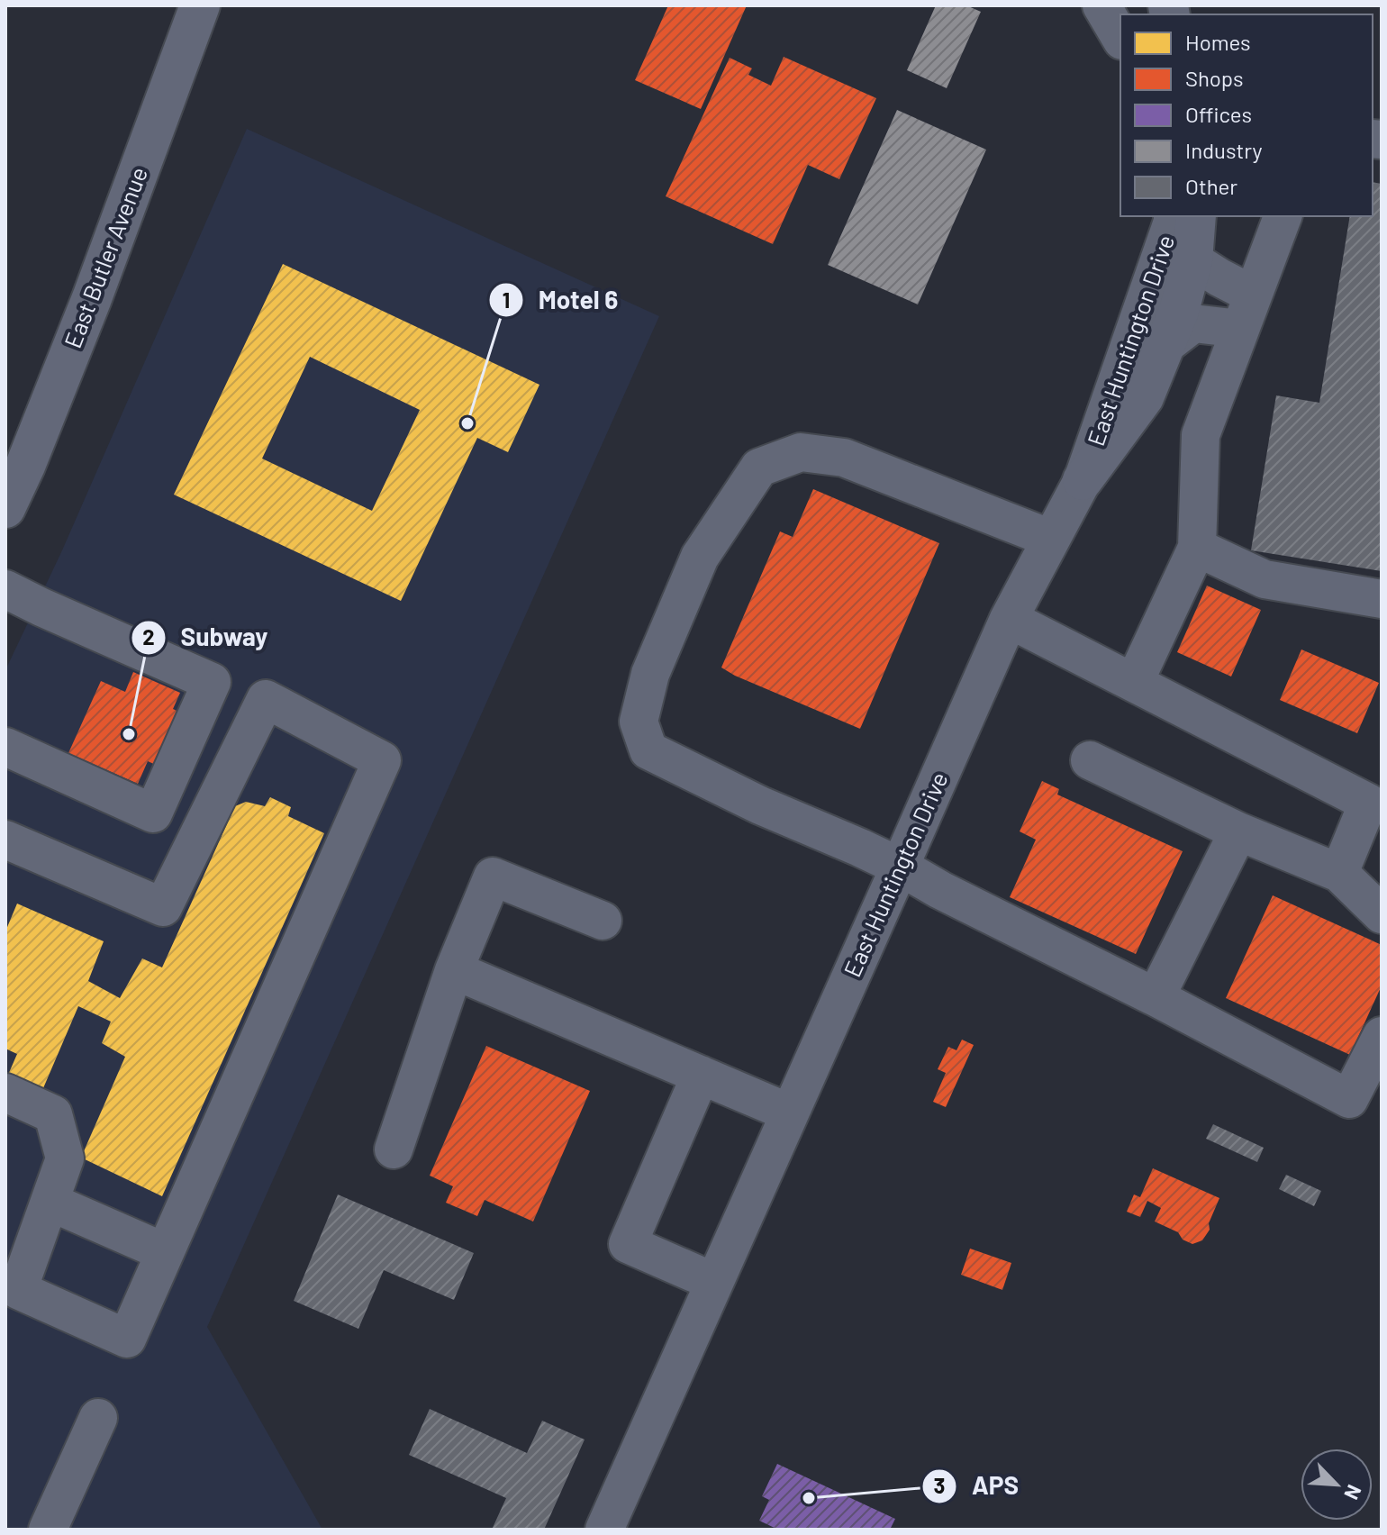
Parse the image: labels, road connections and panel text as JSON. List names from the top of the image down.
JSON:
{
  "streets": {
    "main road": ["East Butler Avenue"],
    "street": ["East Huntington Drive"]
  },
  "places": ["Motel 6", "Subway", "APS"],
  "legend": [
    "Homes",
    "Shops",
    "Offices",
    "Industry",
    "Other"
  ],
  "north": "bottom right"
}
